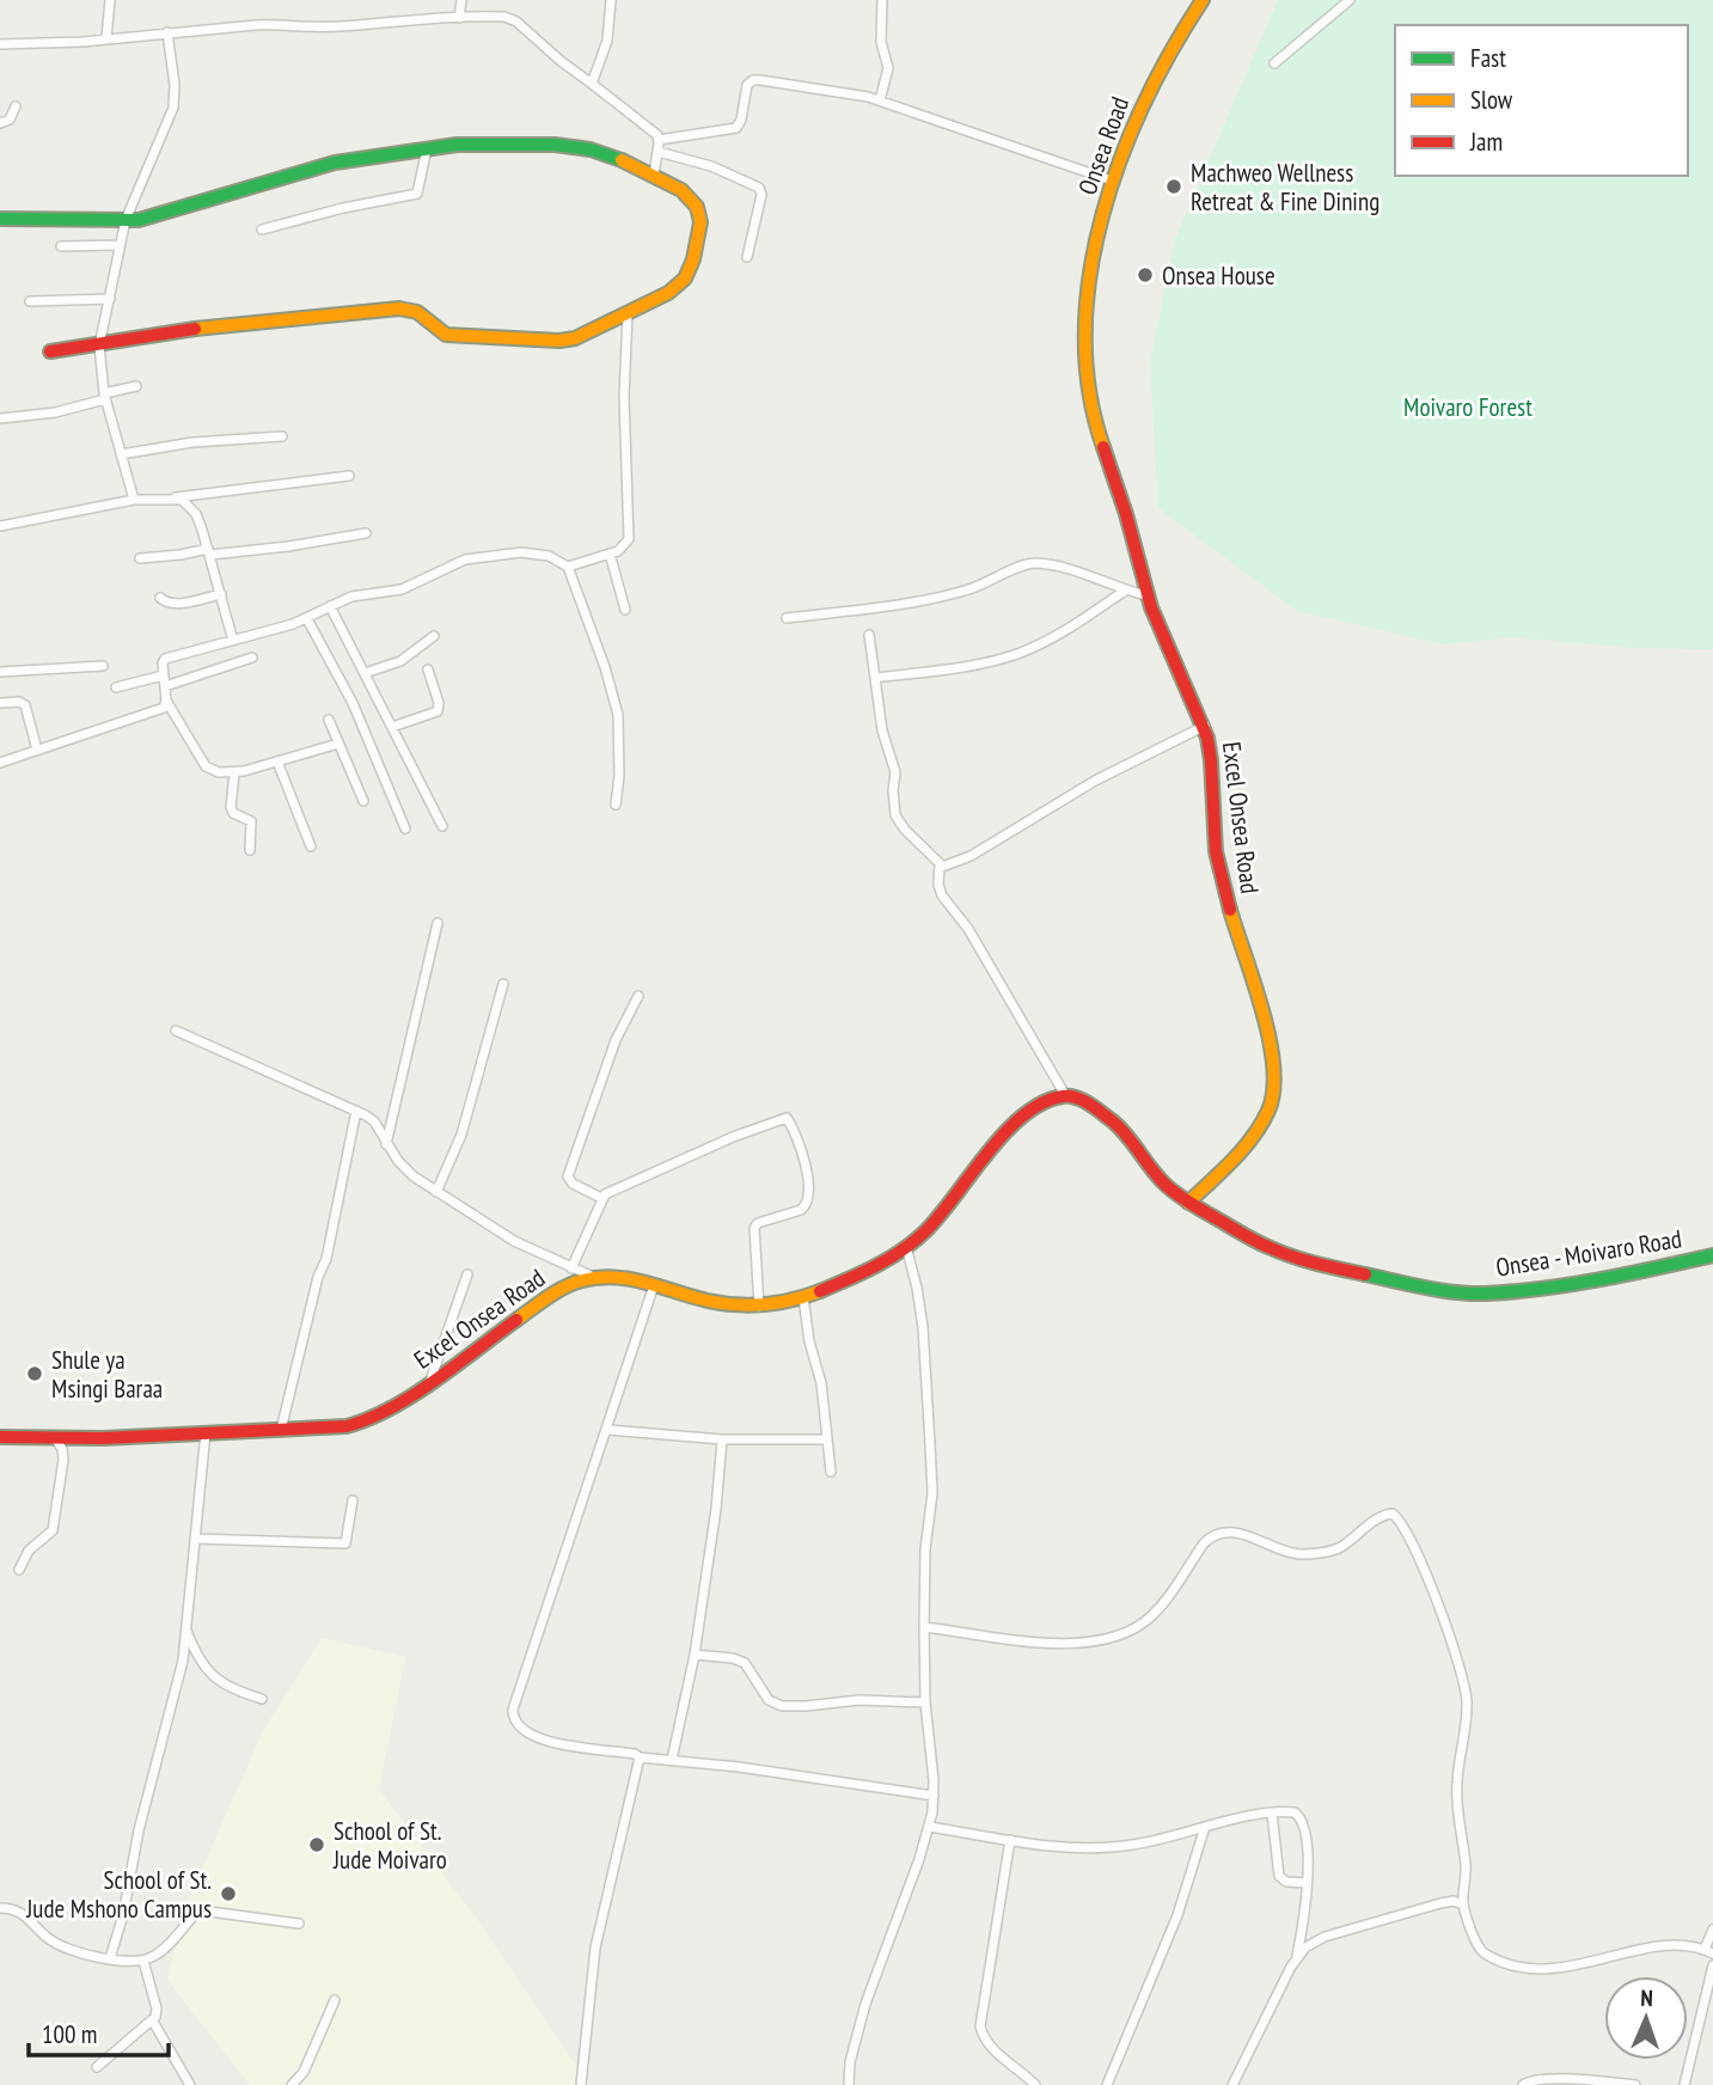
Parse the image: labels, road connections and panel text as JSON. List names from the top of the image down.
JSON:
{
  "streets": {
    "street": ["Onsea Road", "Excel Onsea Road", "Onsea - Moivaro Road"]
  },
  "crossings": [
    ["Onsea Road", "Excel Onsea Road"],
    ["Excel Onsea Road", "Onsea - Moivaro Road"]
  ],
  "parks": ["Moivaro Forest"],
  "places": [
    "Machweo Wellness Retreat & Fine Dining",
    "Onsea House",
    "Shule ya Msingi Baraa",
    "School of St. Jude Moivaro",
    "School of St. Jude Mshono Campus"
  ],
  "legend": ["Fast", "Slow", "Jam"],
  "scale_bar": "100 m",
  "north": "top"
}
